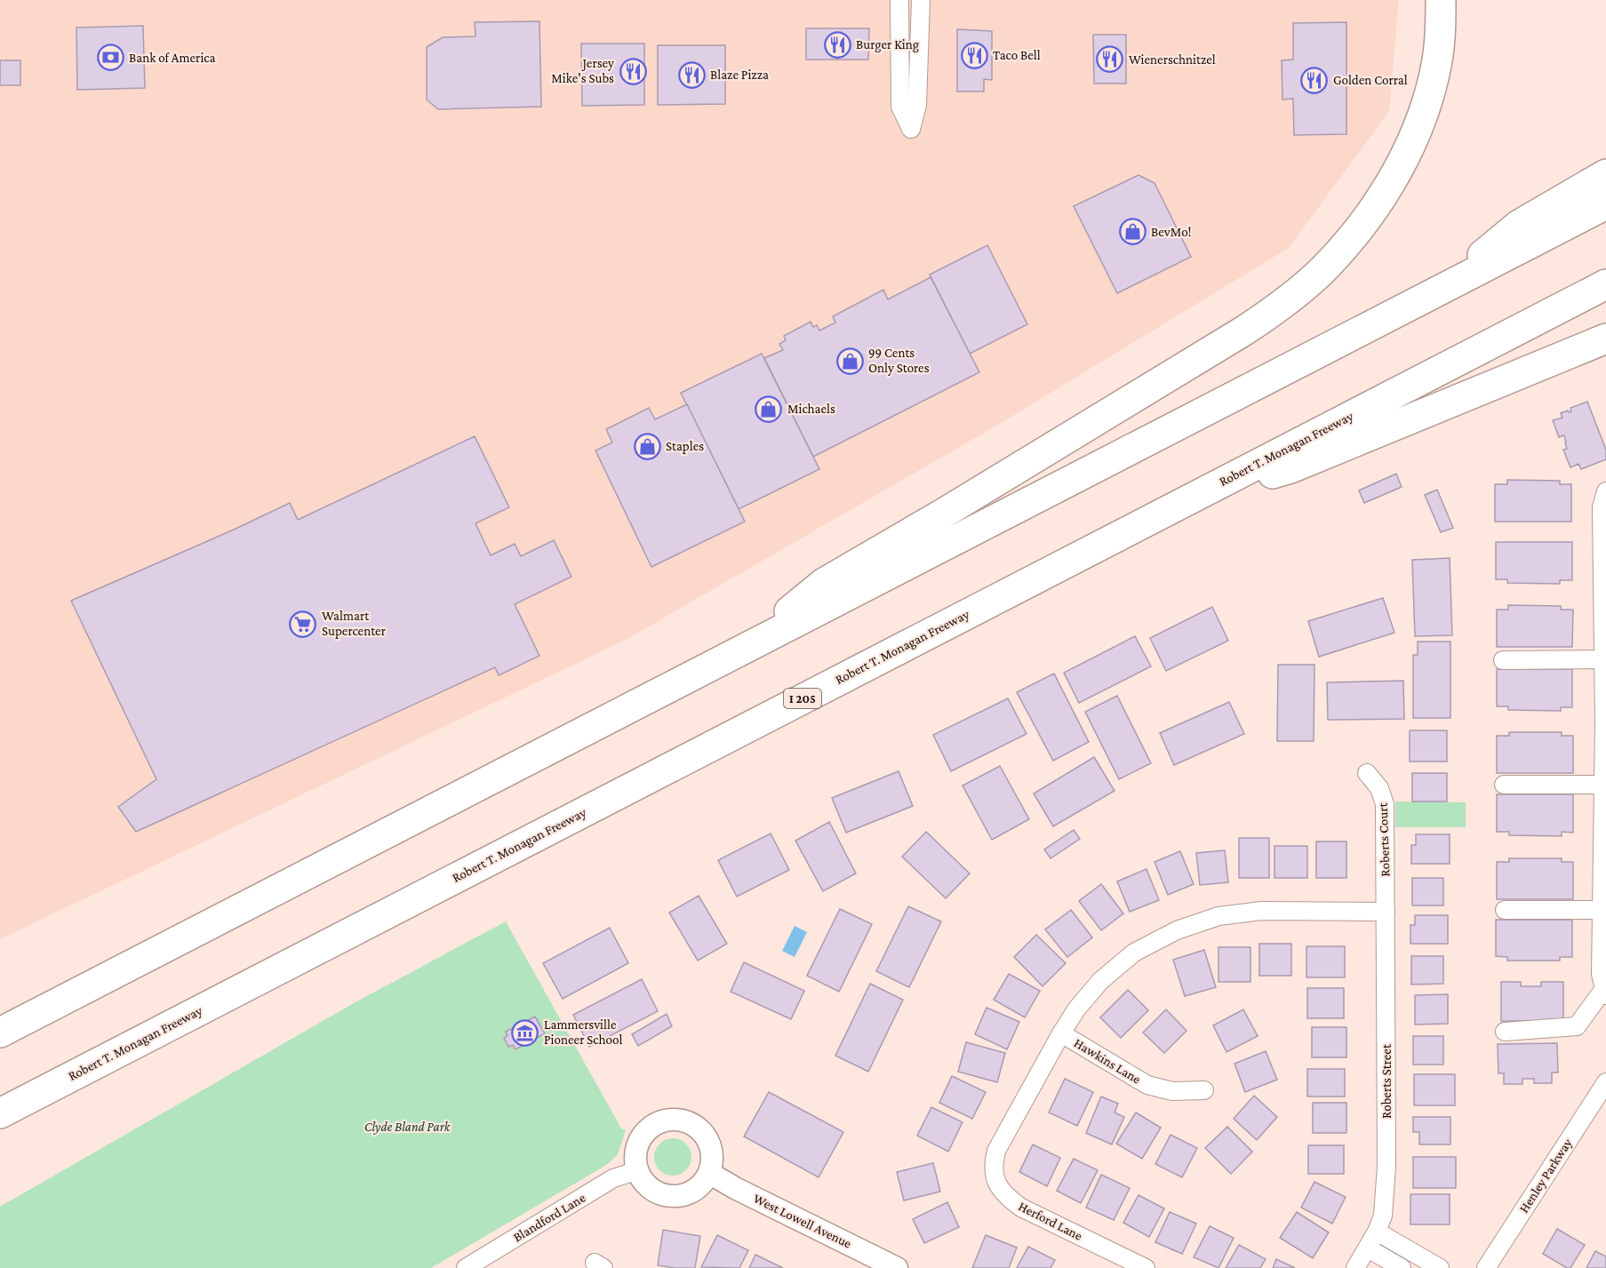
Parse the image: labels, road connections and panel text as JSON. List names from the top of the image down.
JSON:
{
  "streets": {
    "highway": ["Robert T. Monagan Freeway", "I 205"],
    "street": [
      "Roberts Court",
      "Hawkins Lane",
      "Roberts Street",
      "Henley Parkway",
      "Blandford Lane",
      "West Lowell Avenue",
      "Herford Lane"
    ]
  },
  "crossings": [
    ["Roberts Court", "Hawkins Lane"],
    ["Roberts Court", "Roberts Street"],
    ["Hawkins Lane", "Roberts Street"],
    ["Hawkins Lane", "Herford Lane"],
    ["Blandford Lane", "West Lowell Avenue"]
  ],
  "parks": ["Clyde Bland Park"],
  "places": {
    "restaurant": [
      "Burger King",
      "Taco Bell",
      "Wienerschnitzel",
      "Jersey Mike's Subs",
      "Blaze Pizza",
      "Golden Corral"
    ],
    "bank": ["Bank of America"],
    "shop": [
      "BevMo!",
      "99 Cents Only Stores",
      "Michaels",
      "Staples"
    ],
    "supermarket": ["Walmart Supercenter"],
    "museum": ["Lammersville Pioneer School"]
  }
}
